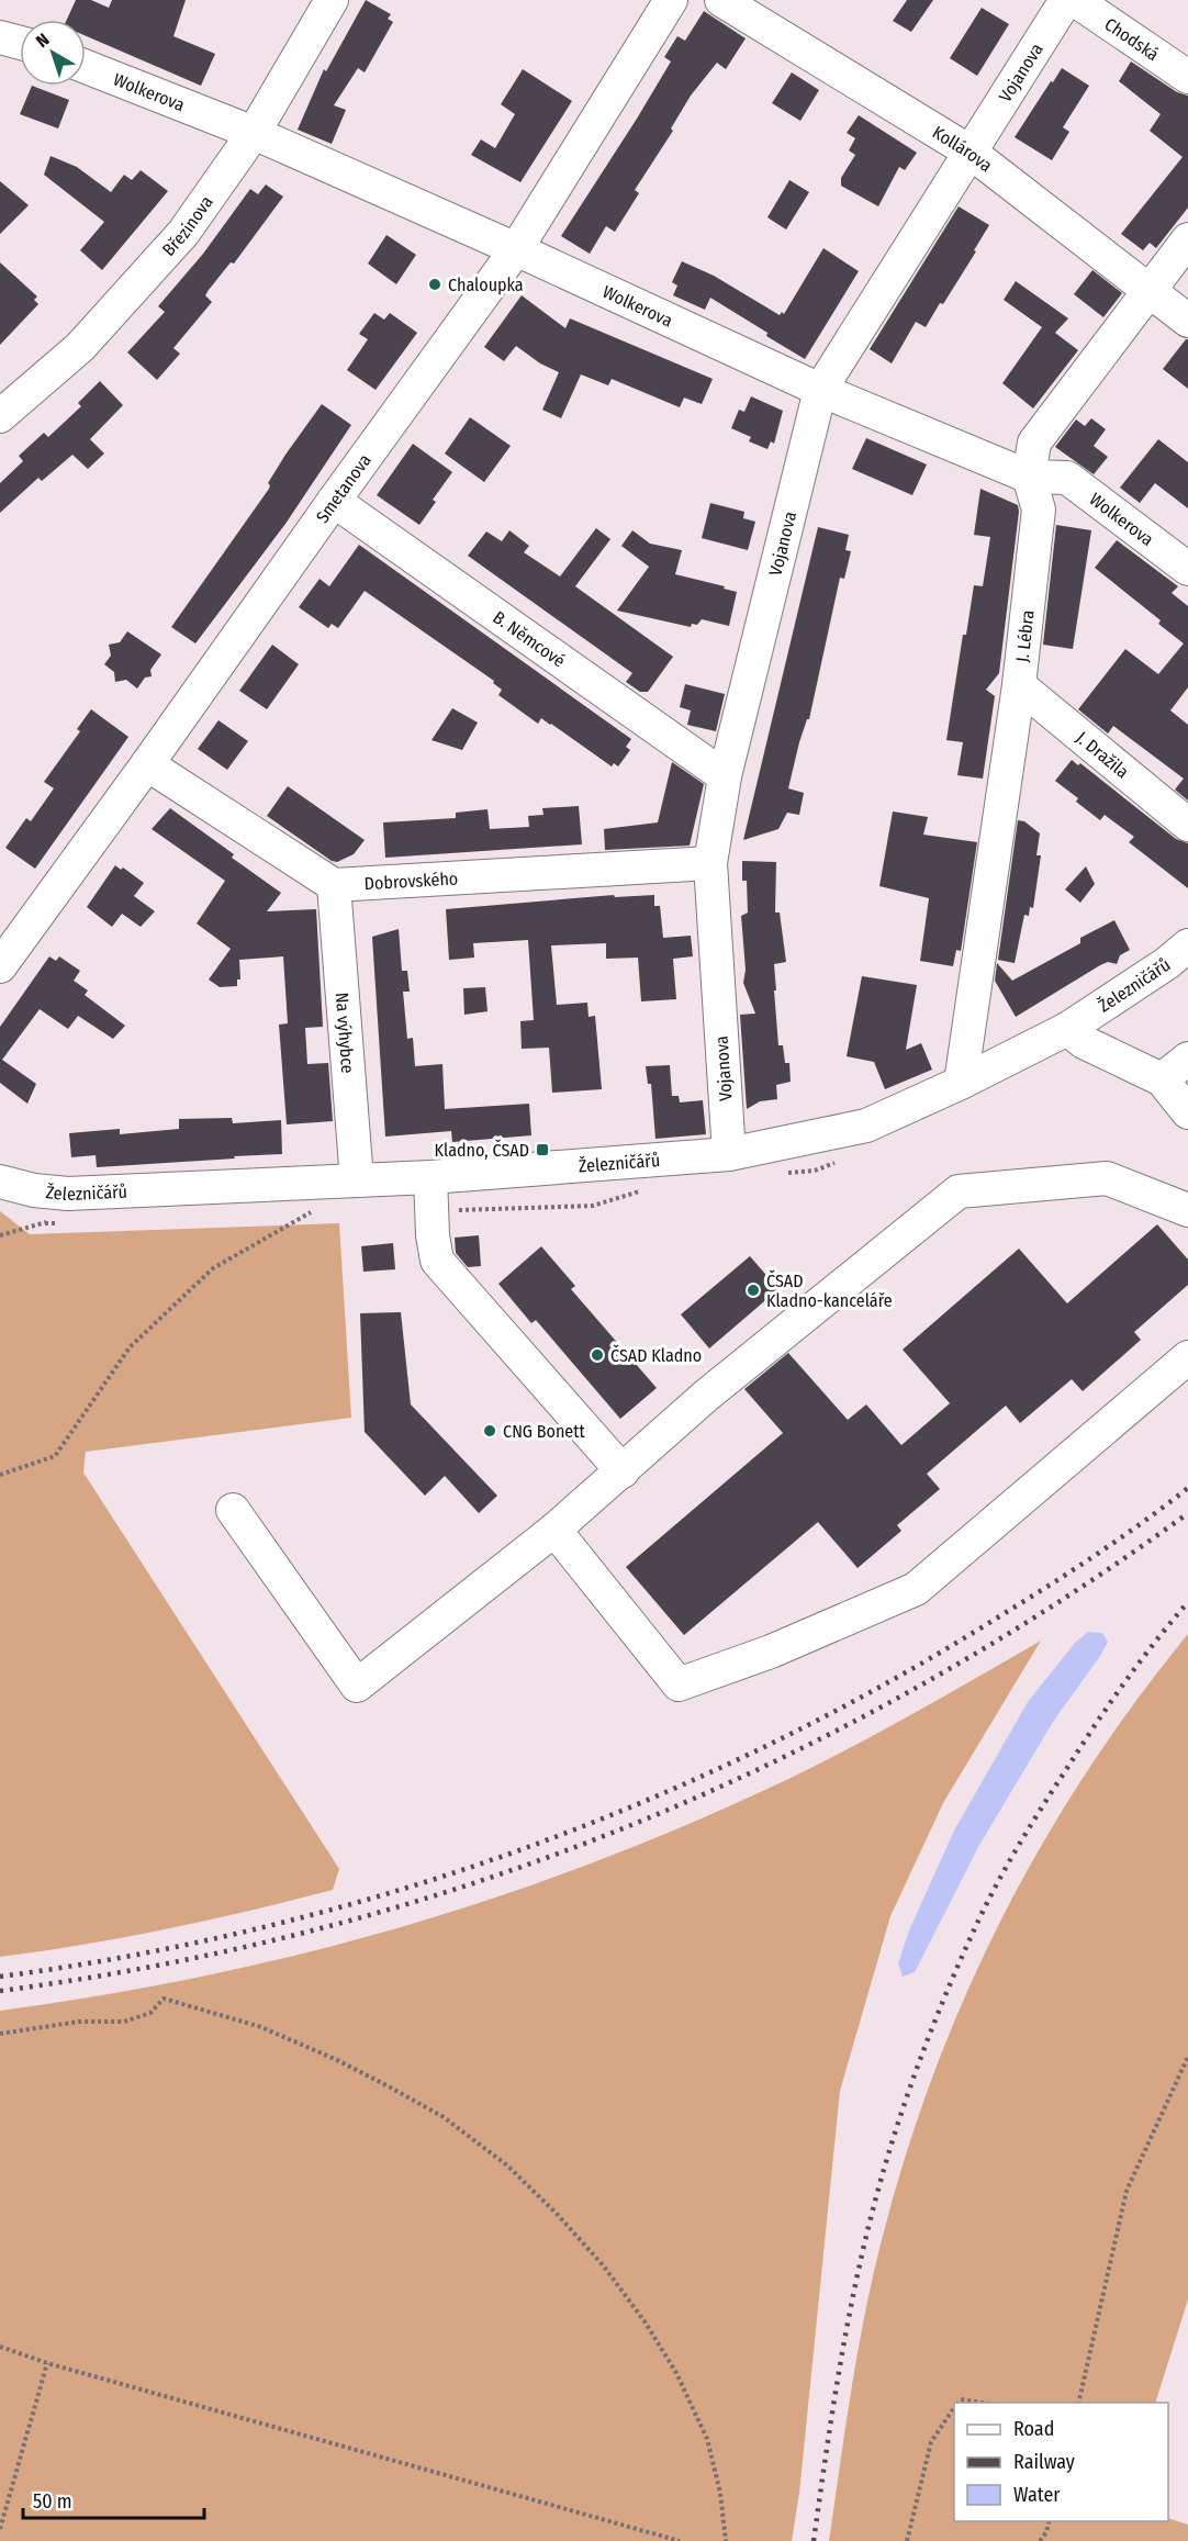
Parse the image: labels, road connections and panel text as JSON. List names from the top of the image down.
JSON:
{
  "streets": {
    "street": [
      "Chodská",
      "Vojanova",
      "Wolkerova",
      "Kollárova",
      "Březinova",
      "Smetanova",
      "J. Lébra",
      "B. Němcové",
      "J. Dražila",
      "Dobrovského",
      "Železničářů",
      "Na výhybce"
    ]
  },
  "crossings": [
    ["Vojanova", "Wolkerova"],
    ["Vojanova", "Kollárova"],
    ["Vojanova", "B. Němcové"],
    ["Vojanova", "Dobrovského"],
    ["Vojanova", "Železničářů"],
    ["Wolkerova", "Březinova"],
    ["Wolkerova", "Smetanova"],
    ["Wolkerova", "J. Lébra"],
    ["Kollárova", "J. Lébra"],
    ["Smetanova", "B. Němcové"],
    ["J. Lébra", "J. Dražila"],
    ["J. Lébra", "Železničářů"],
    ["Dobrovského", "Na výhybce"],
    ["Železničářů", "Na výhybce"]
  ],
  "places": {
    "other": [
      "Chaloupka",
      "ČSAD Kladno-kanceláře",
      "ČSAD Kladno",
      "CNG Bonett"
    ],
    "transit": ["Kladno, ČSAD"]
  },
  "legend": ["Road", "Railway", "Water"],
  "scale_bar": "50 m",
  "north": "top left"
}
